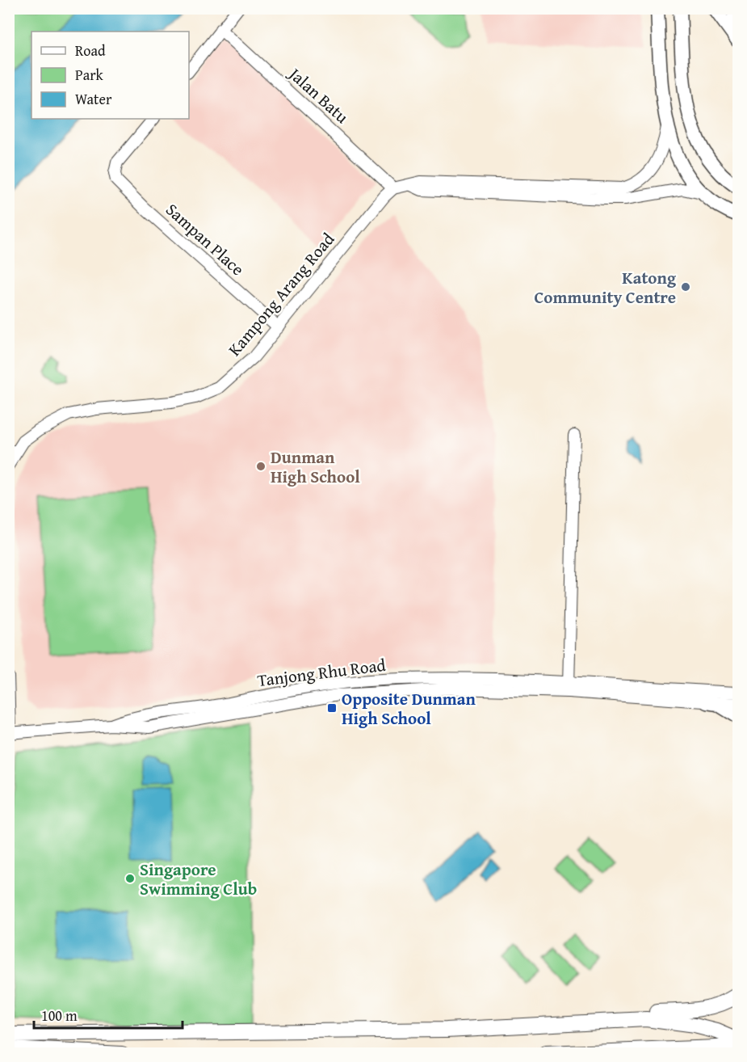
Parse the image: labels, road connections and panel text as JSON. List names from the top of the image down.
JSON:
{
  "streets": {
    "street": [
      "Jalan Batu",
      "Sampan Place",
      "Kampong Arang Road",
      "Tanjong Rhu Road"
    ]
  },
  "crossings": [
    ["Jalan Batu", "Kampong Arang Road"],
    ["Sampan Place", "Kampong Arang Road"]
  ],
  "places": {
    "other": ["Katong Community Centre", "Dunman High School", "Singapore Swimming Club"],
    "transit": ["Opposite Dunman High School"]
  },
  "legend": ["Road", "Park", "Water"],
  "scale_bar": "100 m"
}
